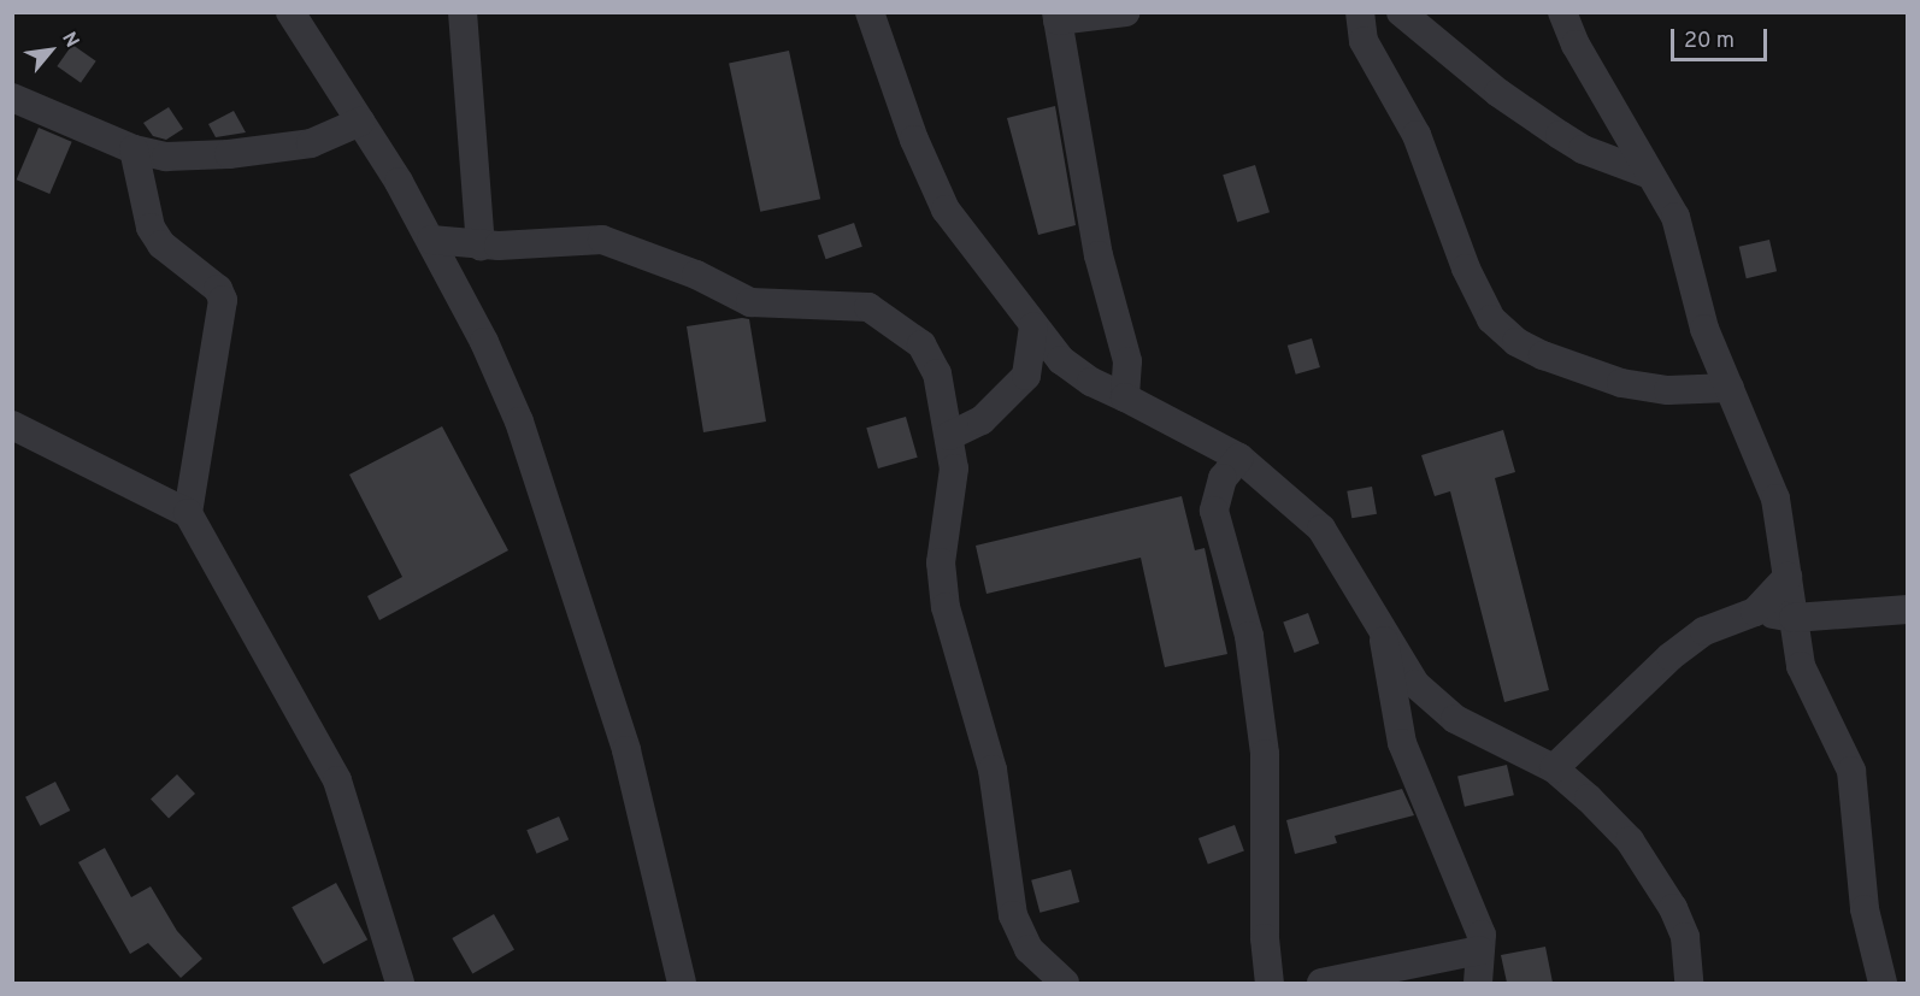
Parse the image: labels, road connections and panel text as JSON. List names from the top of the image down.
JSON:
{
  "scale_bar": "20 m",
  "north": "top right"
}
